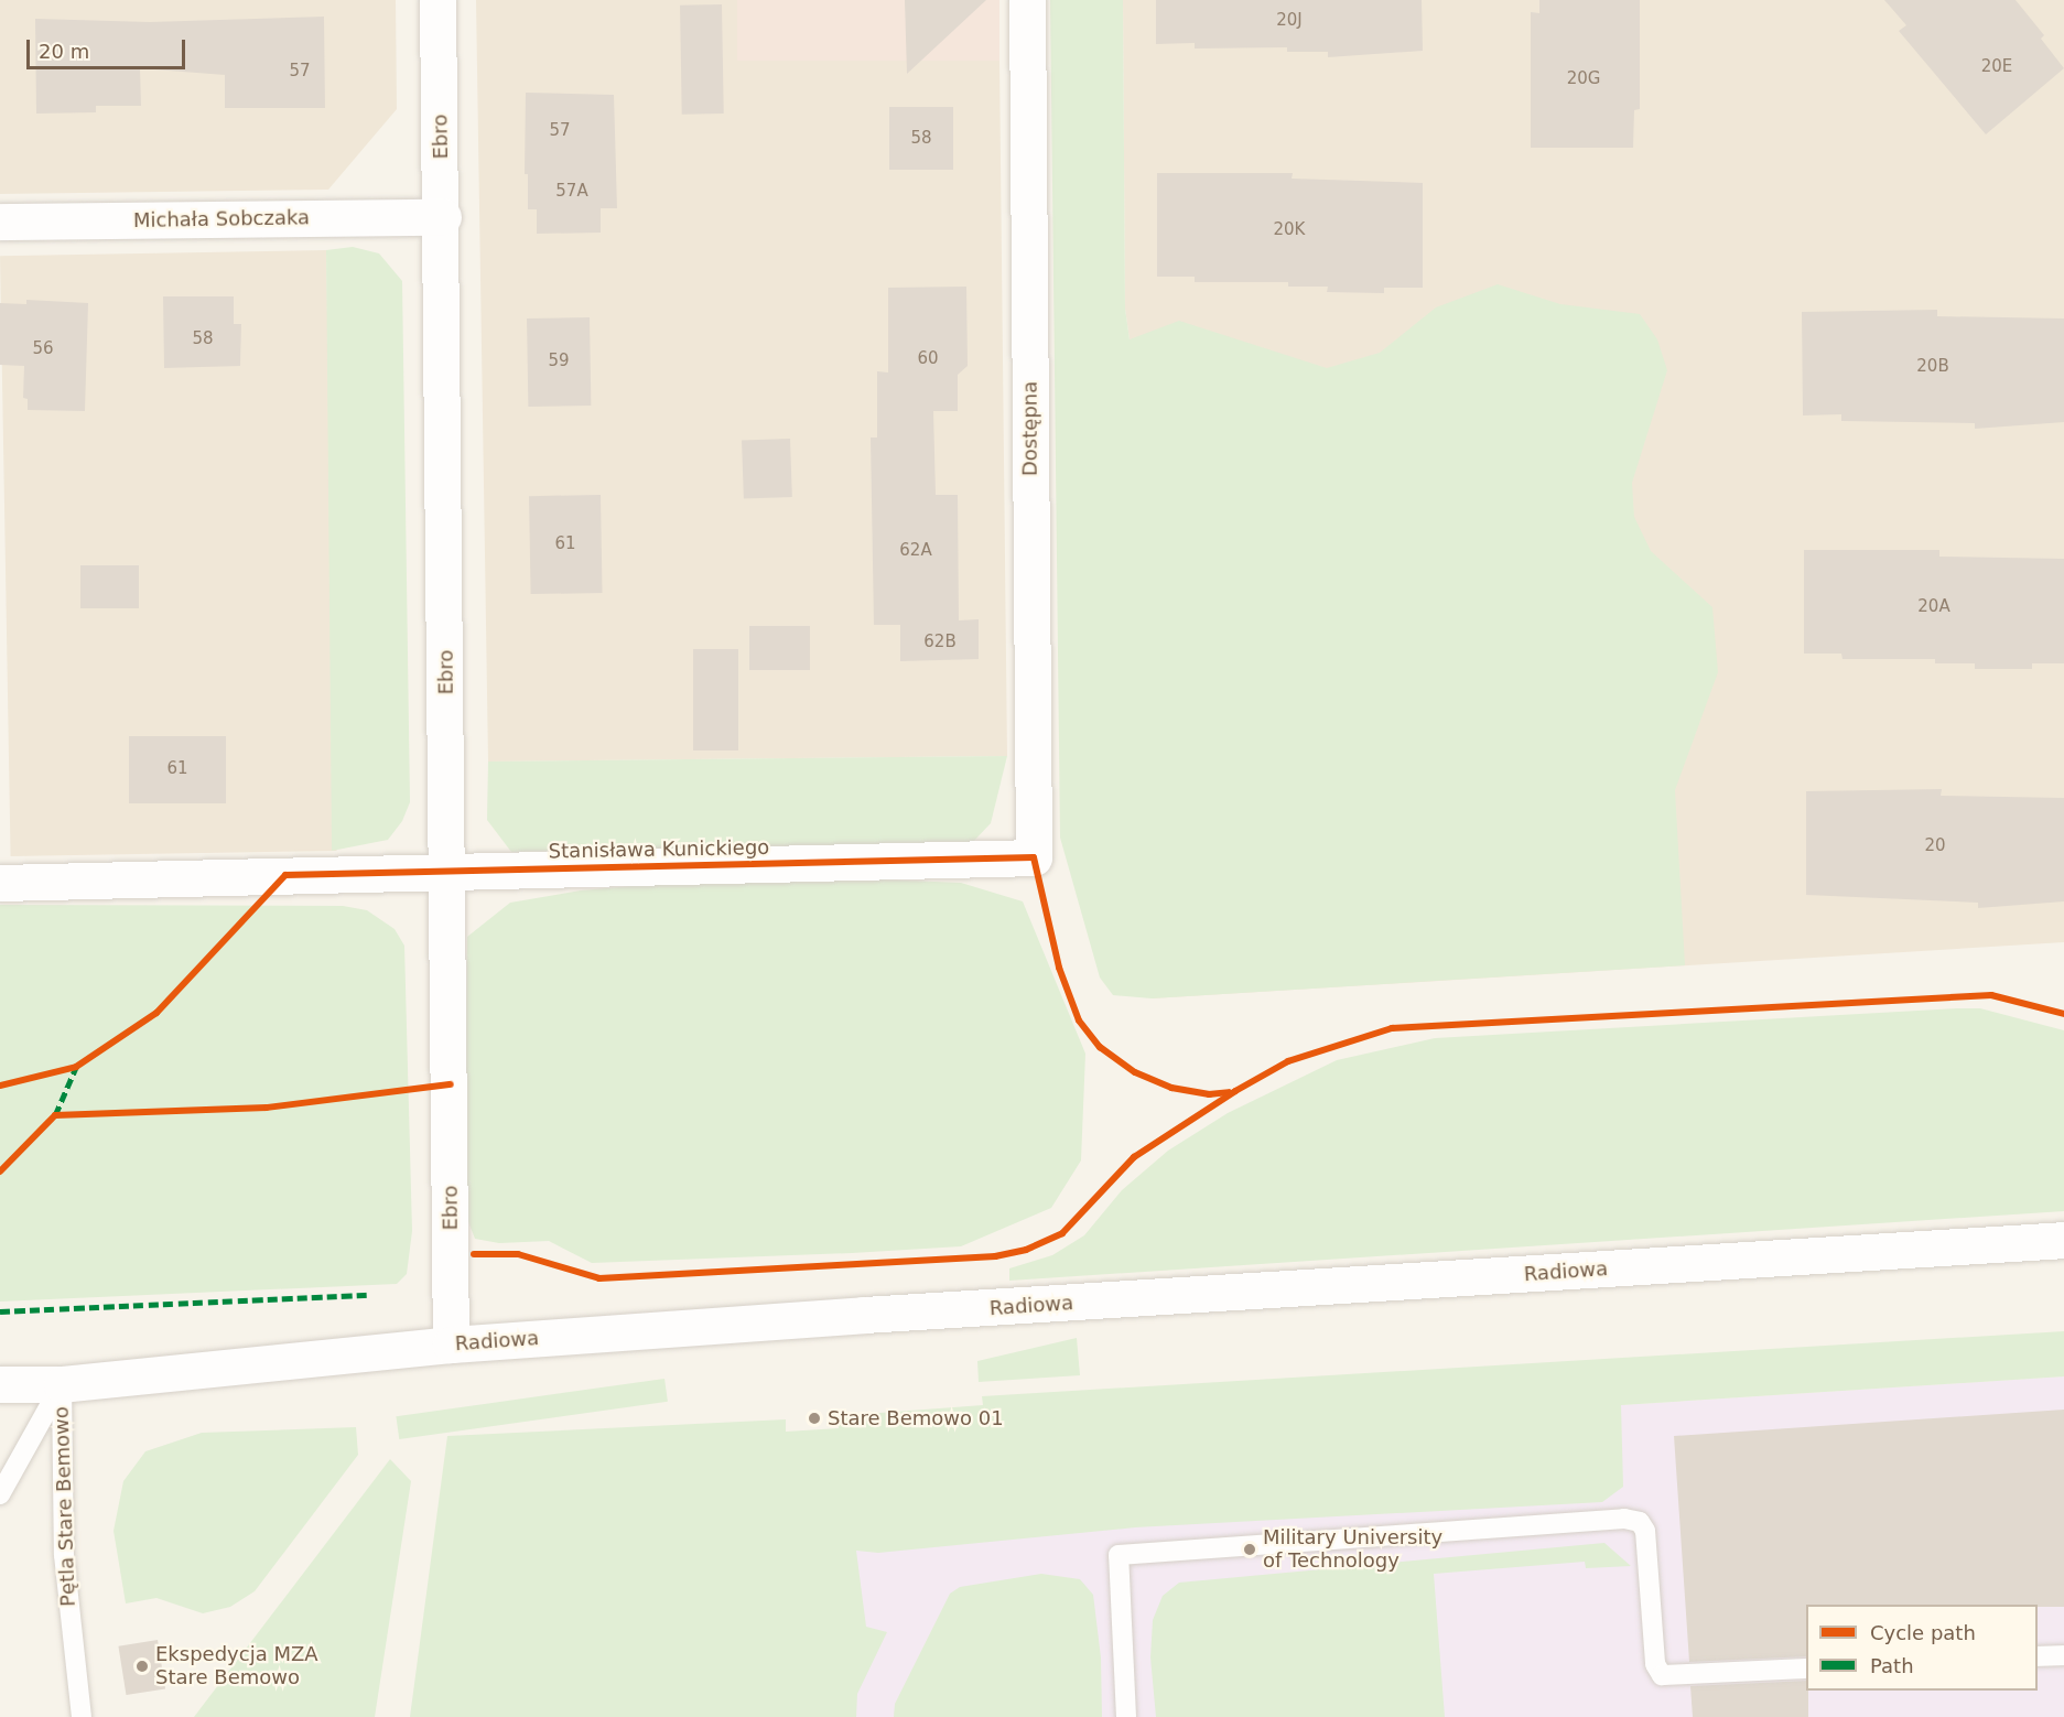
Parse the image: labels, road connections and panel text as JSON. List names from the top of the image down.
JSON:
{
  "streets": {
    "street": [
      "Ebro",
      "Michała Sobczaka",
      "Dostępna",
      "Stanisława Kunickiego",
      "Radiowa"
    ],
    "lane": ["Pętla Stare Bemowo"]
  },
  "crossings": [
    ["Ebro", "Michała Sobczaka"],
    ["Ebro", "Stanisława Kunickiego"],
    ["Ebro", "Radiowa"],
    ["Dostępna", "Stanisława Kunickiego"],
    ["Radiowa", "Pętla Stare Bemowo"]
  ],
  "places": ["Stare Bemowo 01", "Military University of Technology", "Ekspedycja MZA Stare Bemowo"],
  "house_numbers": [
    "20J",
    "20E",
    "57",
    "20G",
    "57",
    "58",
    "57A",
    "20K",
    "58",
    "56",
    "60",
    "59",
    "20B",
    "61",
    "62A",
    "20A",
    "62B",
    "61",
    "20"
  ],
  "legend": ["Cycle path", "Path"],
  "scale_bar": "20 m"
}
